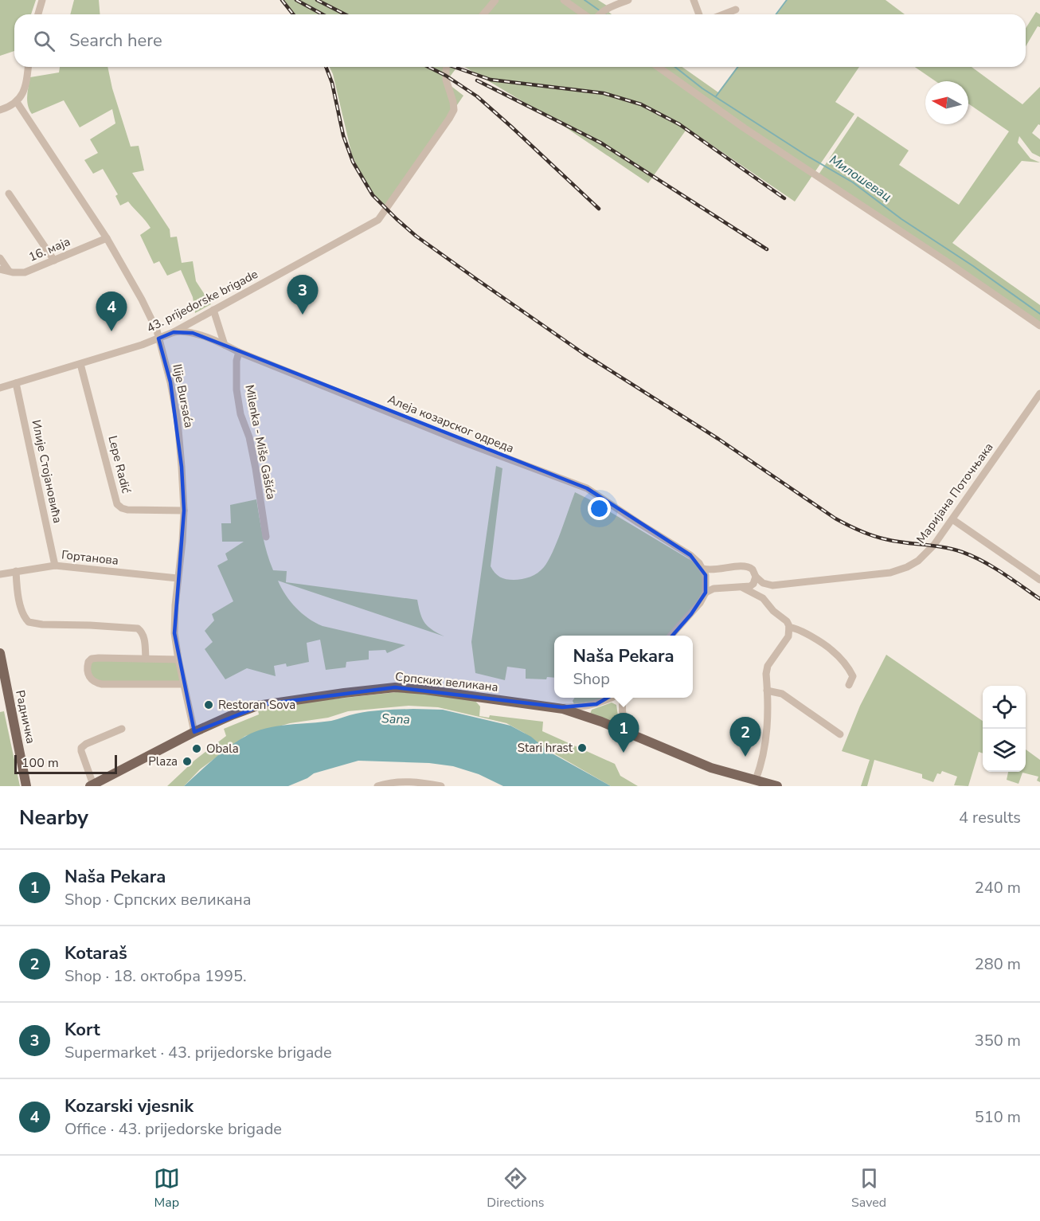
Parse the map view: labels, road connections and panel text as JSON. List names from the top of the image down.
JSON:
{
  "streets": {
    "main road": ["Српских великана", "Радничка"],
    "street": [
      "16. маја",
      "43. prijedorske brigade",
      "Ilije Bursaća",
      "Алеја козарског одреда",
      "Milenka - Miše Gašića",
      "Lepe Radić",
      "Илије Стојановића",
      "Маријана Поточњака",
      "Гортанова"
    ]
  },
  "crossings": [
    ["16. маја", "Ilije Bursaća"],
    ["43. prijedorske brigade", "Ilije Bursaća"],
    ["43. prijedorske brigade", "Алеја козарског одреда"],
    ["43. prijedorske brigade", "Lepe Radić"],
    ["43. prijedorske brigade", "Илије Стојановића"],
    ["Ilije Bursaća", "Lepe Radić"],
    ["Ilije Bursaća", "Гортанова"],
    ["Ilije Bursaća", "Српских великана"],
    ["Алеја козарског одреда", "Milenka - Miše Gašića"],
    ["Илије Стојановића", "Гортанова"]
  ],
  "water": ["Милошевац", "Sana"],
  "places": [
    "Restoran Sova",
    "Stari hrast",
    "Obala",
    "Plaza"
  ],
  "scale_bar": "100 m",
  "north": "left",
  "page": {
    "search": "Search here",
    "pins": [
      "3",
      "4",
      "1",
      "2"
    ],
    "popup": ["Naša Pekara", "Shop"],
    "scale": "100 m",
    "heading": ["Nearby", "4 results"],
    "list": [
      {
        "mark": "1",
        "name": "Naša Pekara",
        "note": "Shop · Српских великана",
        "value": "240 m"
      },
      {
        "mark": "2",
        "name": "Kotaraš",
        "note": "Shop · 18. октобра 1995.",
        "value": "280 m"
      },
      {
        "mark": "3",
        "name": "Kort",
        "note": "Supermarket · 43. prijedorske brigade",
        "value": "350 m"
      },
      {
        "mark": "4",
        "name": "Kozarski vjesnik",
        "note": "Office · 43. prijedorske brigade",
        "value": "510 m"
      }
    ],
    "nav": ["Map", "Directions", "Saved"]
  }
}
